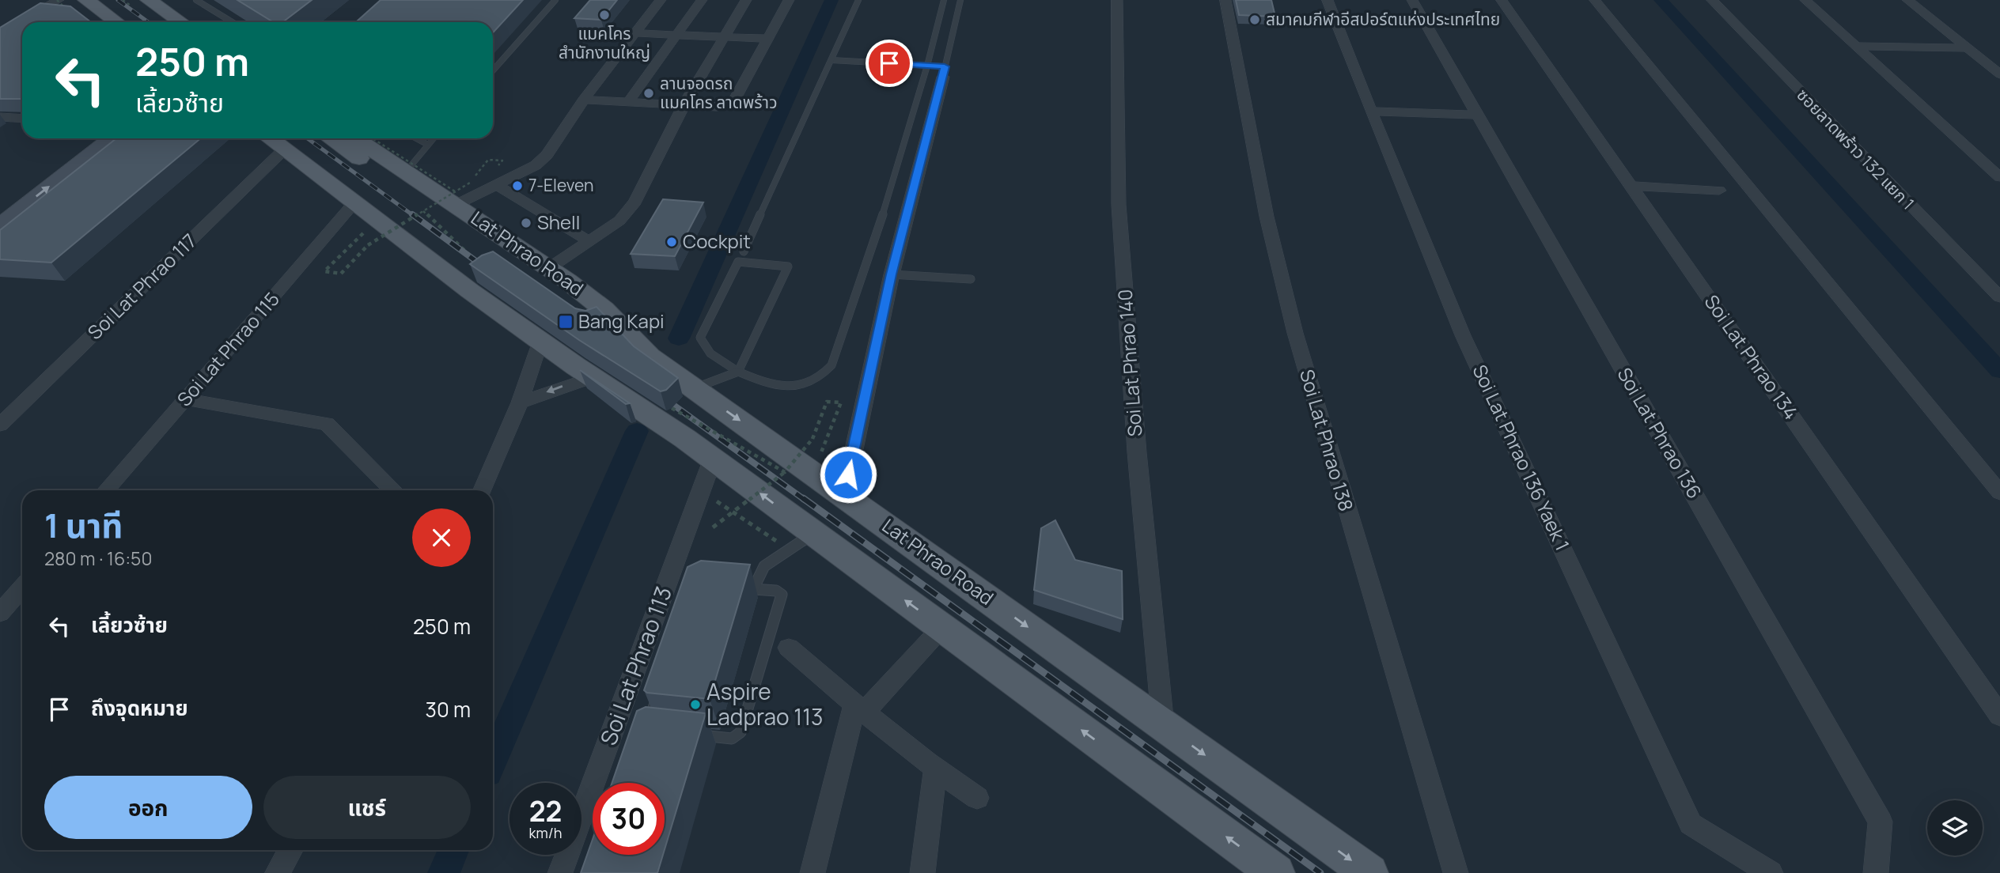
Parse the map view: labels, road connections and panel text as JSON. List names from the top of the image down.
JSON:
{
  "streets": {
    "main road": ["Lat Phrao Road"],
    "street": [
      "ซอยลาดพร้าว 132 แยก 1",
      "Soi Lat Phrao 117",
      "Soi Lat Phrao 115",
      "Soi Lat Phrao 134",
      "Soi Lat Phrao 140",
      "Soi Lat Phrao 136",
      "Soi Lat Phrao 138",
      "Soi Lat Phrao 136 Yaek 1",
      "Soi Lat Phrao 113"
    ]
  },
  "crossings": [
    ["Lat Phrao Road", "Soi Lat Phrao 140"]
  ],
  "places": {
    "other": [
      "แมคโคร สำนักงานใหญ่",
      "สมาคมกีฬาอีสปอร์ตแห่งประเทศไทย",
      "ลานจอดรถ แมคโคร ลาดพร้าว",
      "7-Eleven",
      "Shell",
      "Cockpit",
      "Aspire Ladprao 113"
    ],
    "transit": ["Bang Kapi"]
  },
  "page": {
    "turn": ["250 m", "เลี้ยวซ้าย"],
    "heading": ["1 นาที", "280 m · 16:50"],
    "list": [
      {
        "name": "เลี้ยวซ้าย",
        "value": "250 m"
      },
      {
        "name": "ถึงจุดหมาย",
        "value": "30 m"
      }
    ],
    "buttons": ["ออก", "แชร์"],
    "speed": "22 km/h",
    "limit": "30"
  }
}
